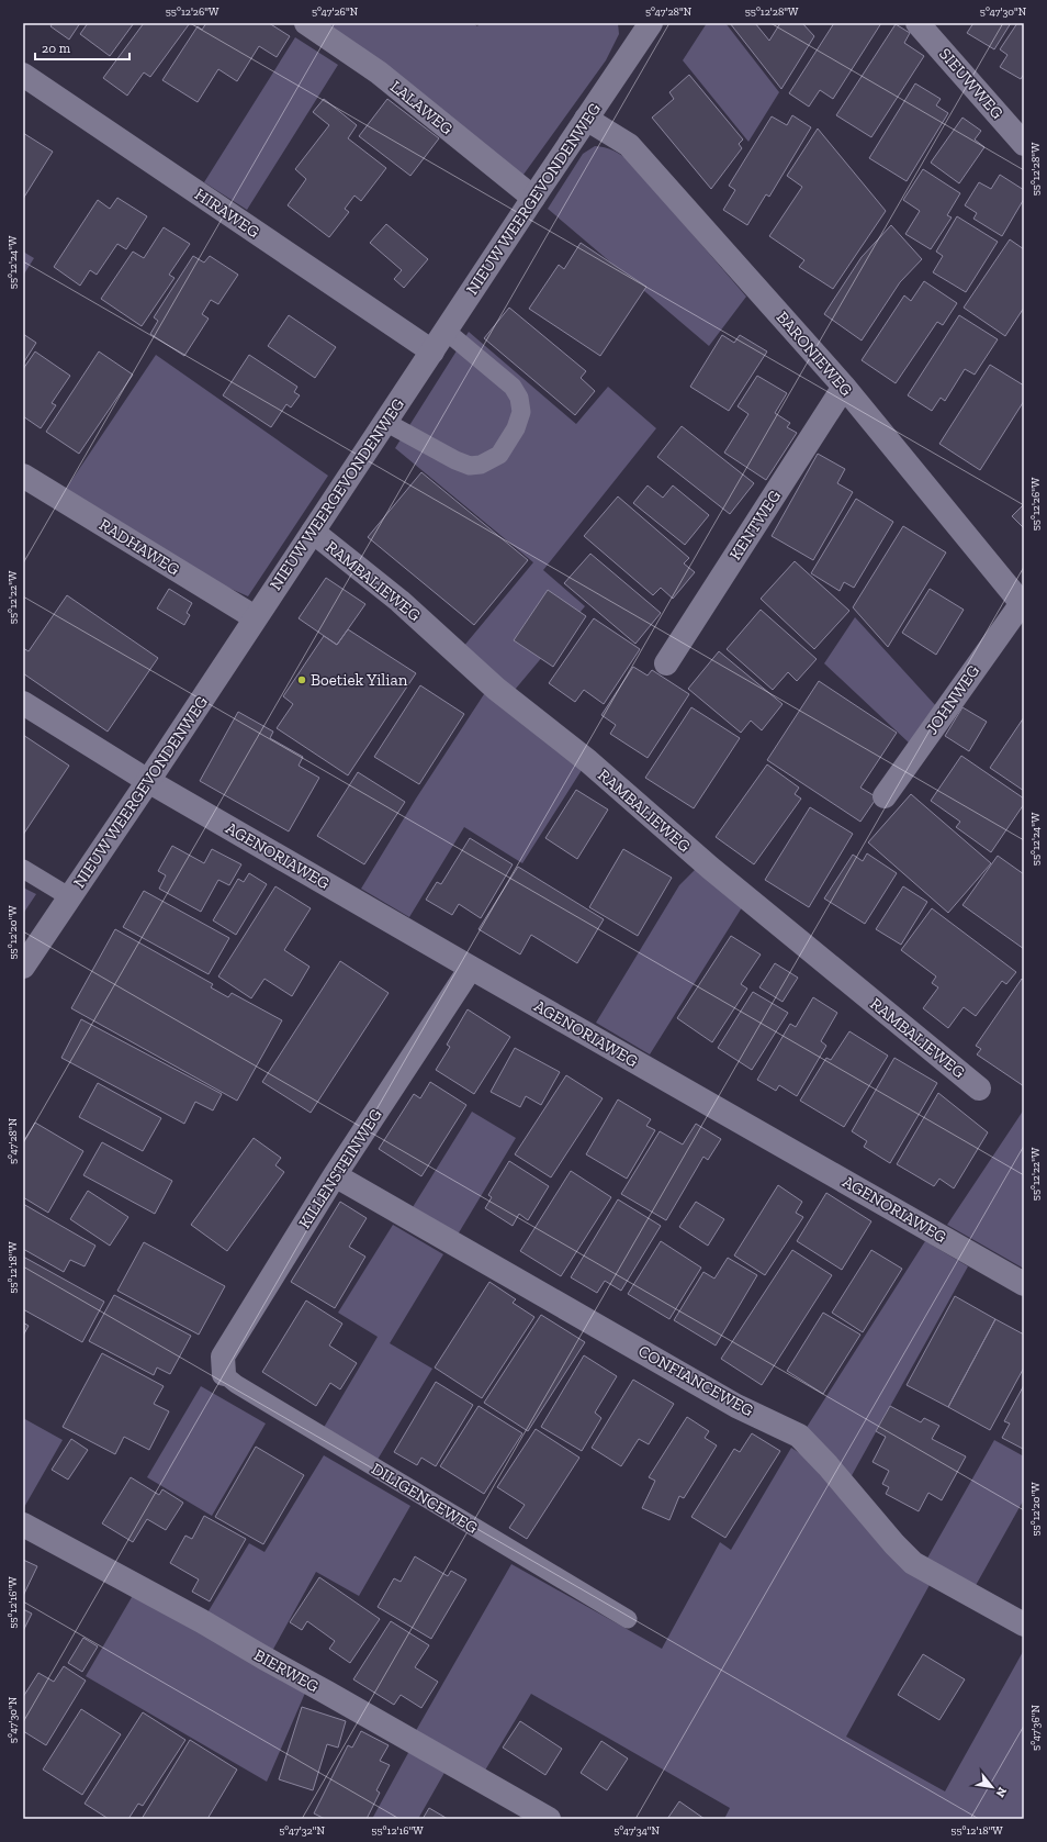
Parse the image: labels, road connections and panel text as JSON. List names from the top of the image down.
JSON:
{
  "streets": {
    "street": [
      "SIEUWWEG",
      "LALAWEG",
      "NIEUW WEERGEVONDENWEG",
      "HIRAWEG",
      "BARONIEWEG",
      "KENTWEG",
      "RADHAWEG",
      "RAMBALIEWEG",
      "JOHNWEG",
      "AGENORIAWEG",
      "KILLENSTEINWEG",
      "CONFIANCEWEG",
      "BIERWEG"
    ],
    "lane": ["DILIGENCEWEG"]
  },
  "crossings": [
    ["LALAWEG", "NIEUW WEERGEVONDENWEG"],
    ["NIEUW WEERGEVONDENWEG", "HIRAWEG"],
    ["NIEUW WEERGEVONDENWEG", "BARONIEWEG"],
    ["NIEUW WEERGEVONDENWEG", "RADHAWEG"],
    ["NIEUW WEERGEVONDENWEG", "RAMBALIEWEG"],
    ["NIEUW WEERGEVONDENWEG", "AGENORIAWEG"],
    ["BARONIEWEG", "KENTWEG"],
    ["BARONIEWEG", "JOHNWEG"],
    ["AGENORIAWEG", "KILLENSTEINWEG"],
    ["KILLENSTEINWEG", "CONFIANCEWEG"],
    ["KILLENSTEINWEG", "DILIGENCEWEG"]
  ],
  "places": ["Boetiek Yilian"],
  "scale_bar": "20 m",
  "north": "bottom right",
  "coordinates": [
    "55°12'26\"W",
    "5°47'26\"N",
    "5°47'28\"N",
    "55°12'28\"W",
    "5°47'30\"N",
    "55°12'24\"W",
    "55°12'22\"W",
    "55°12'20\"W",
    "55°12'18\"W",
    "55°12'16\"W",
    "5°47'36\"N",
    "5°47'32\"N",
    "5°47'34\"N"
  ]
}
